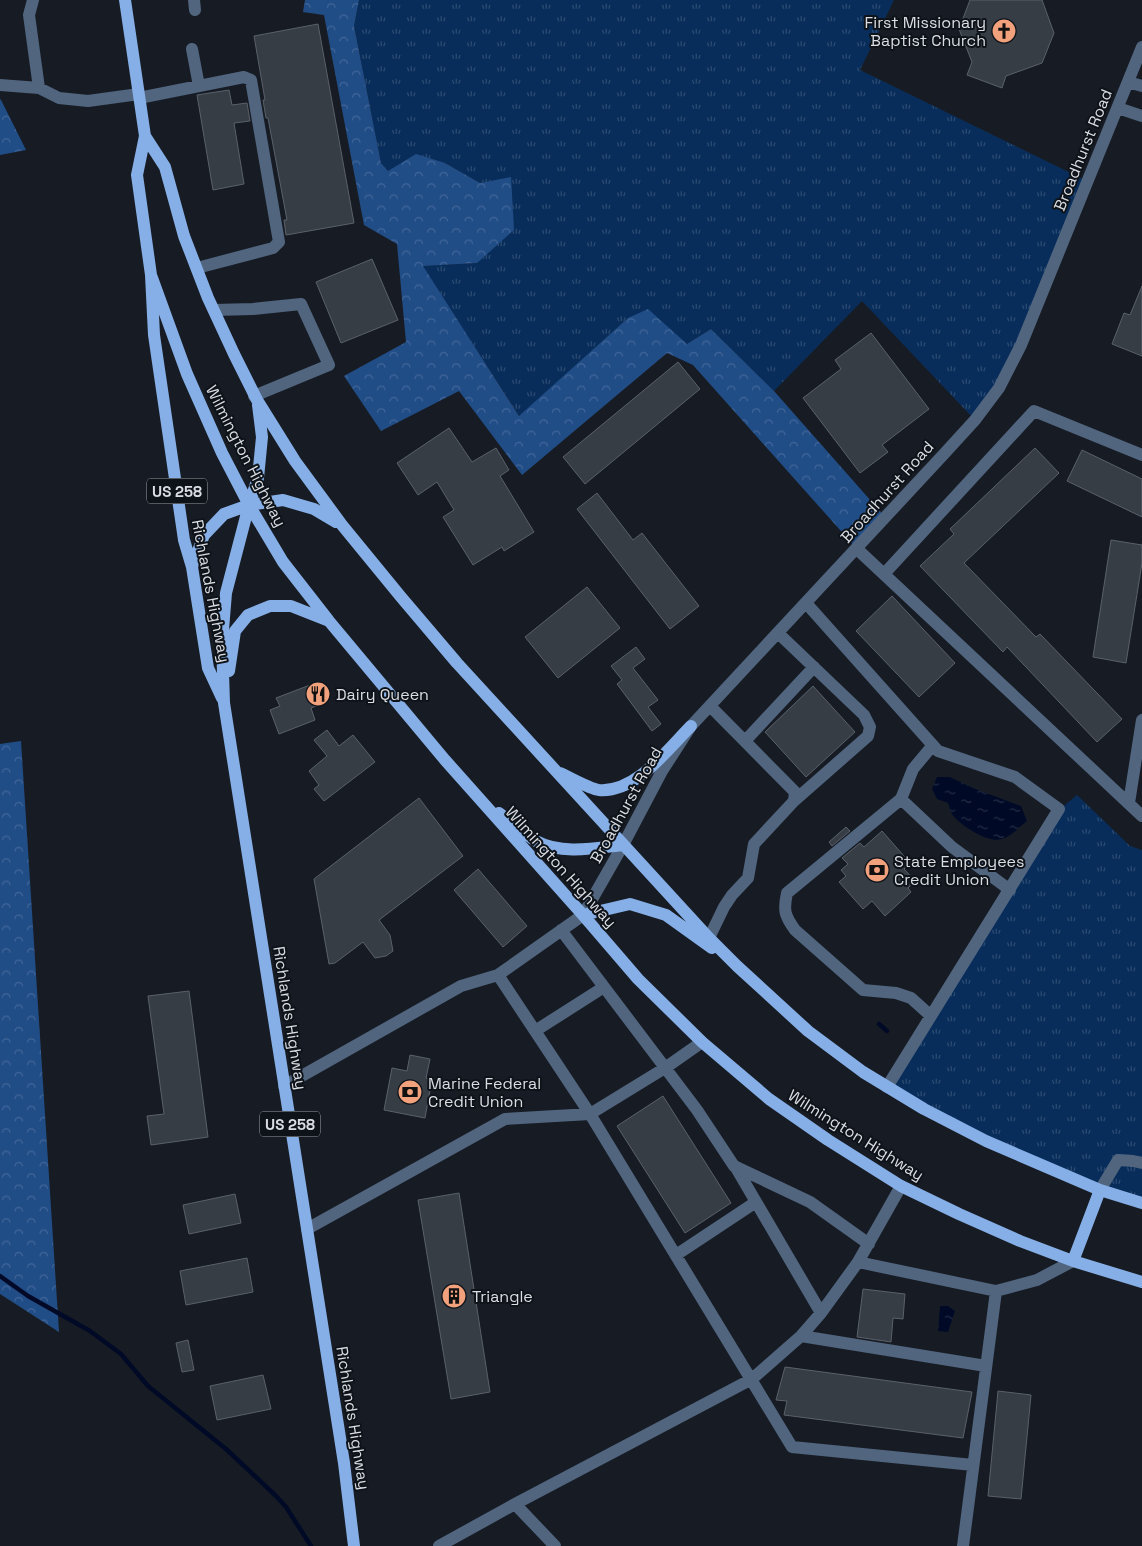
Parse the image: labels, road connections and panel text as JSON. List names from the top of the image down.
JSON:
{
  "streets": {
    "main road": ["Wilmington Highway", "US 258", "Richlands Highway"],
    "street": ["Broadhurst Road"]
  },
  "crossings": [
    ["Broadhurst Road", "Wilmington Highway"],
    ["Wilmington Highway", "Richlands Highway"]
  ],
  "places": {
    "church": ["First Missionary Baptist Church"],
    "restaurant": ["Dairy Queen"],
    "bank": ["State Employees Credit Union", "Marine Federal Credit Union"],
    "building": ["Triangle"]
  }
}
